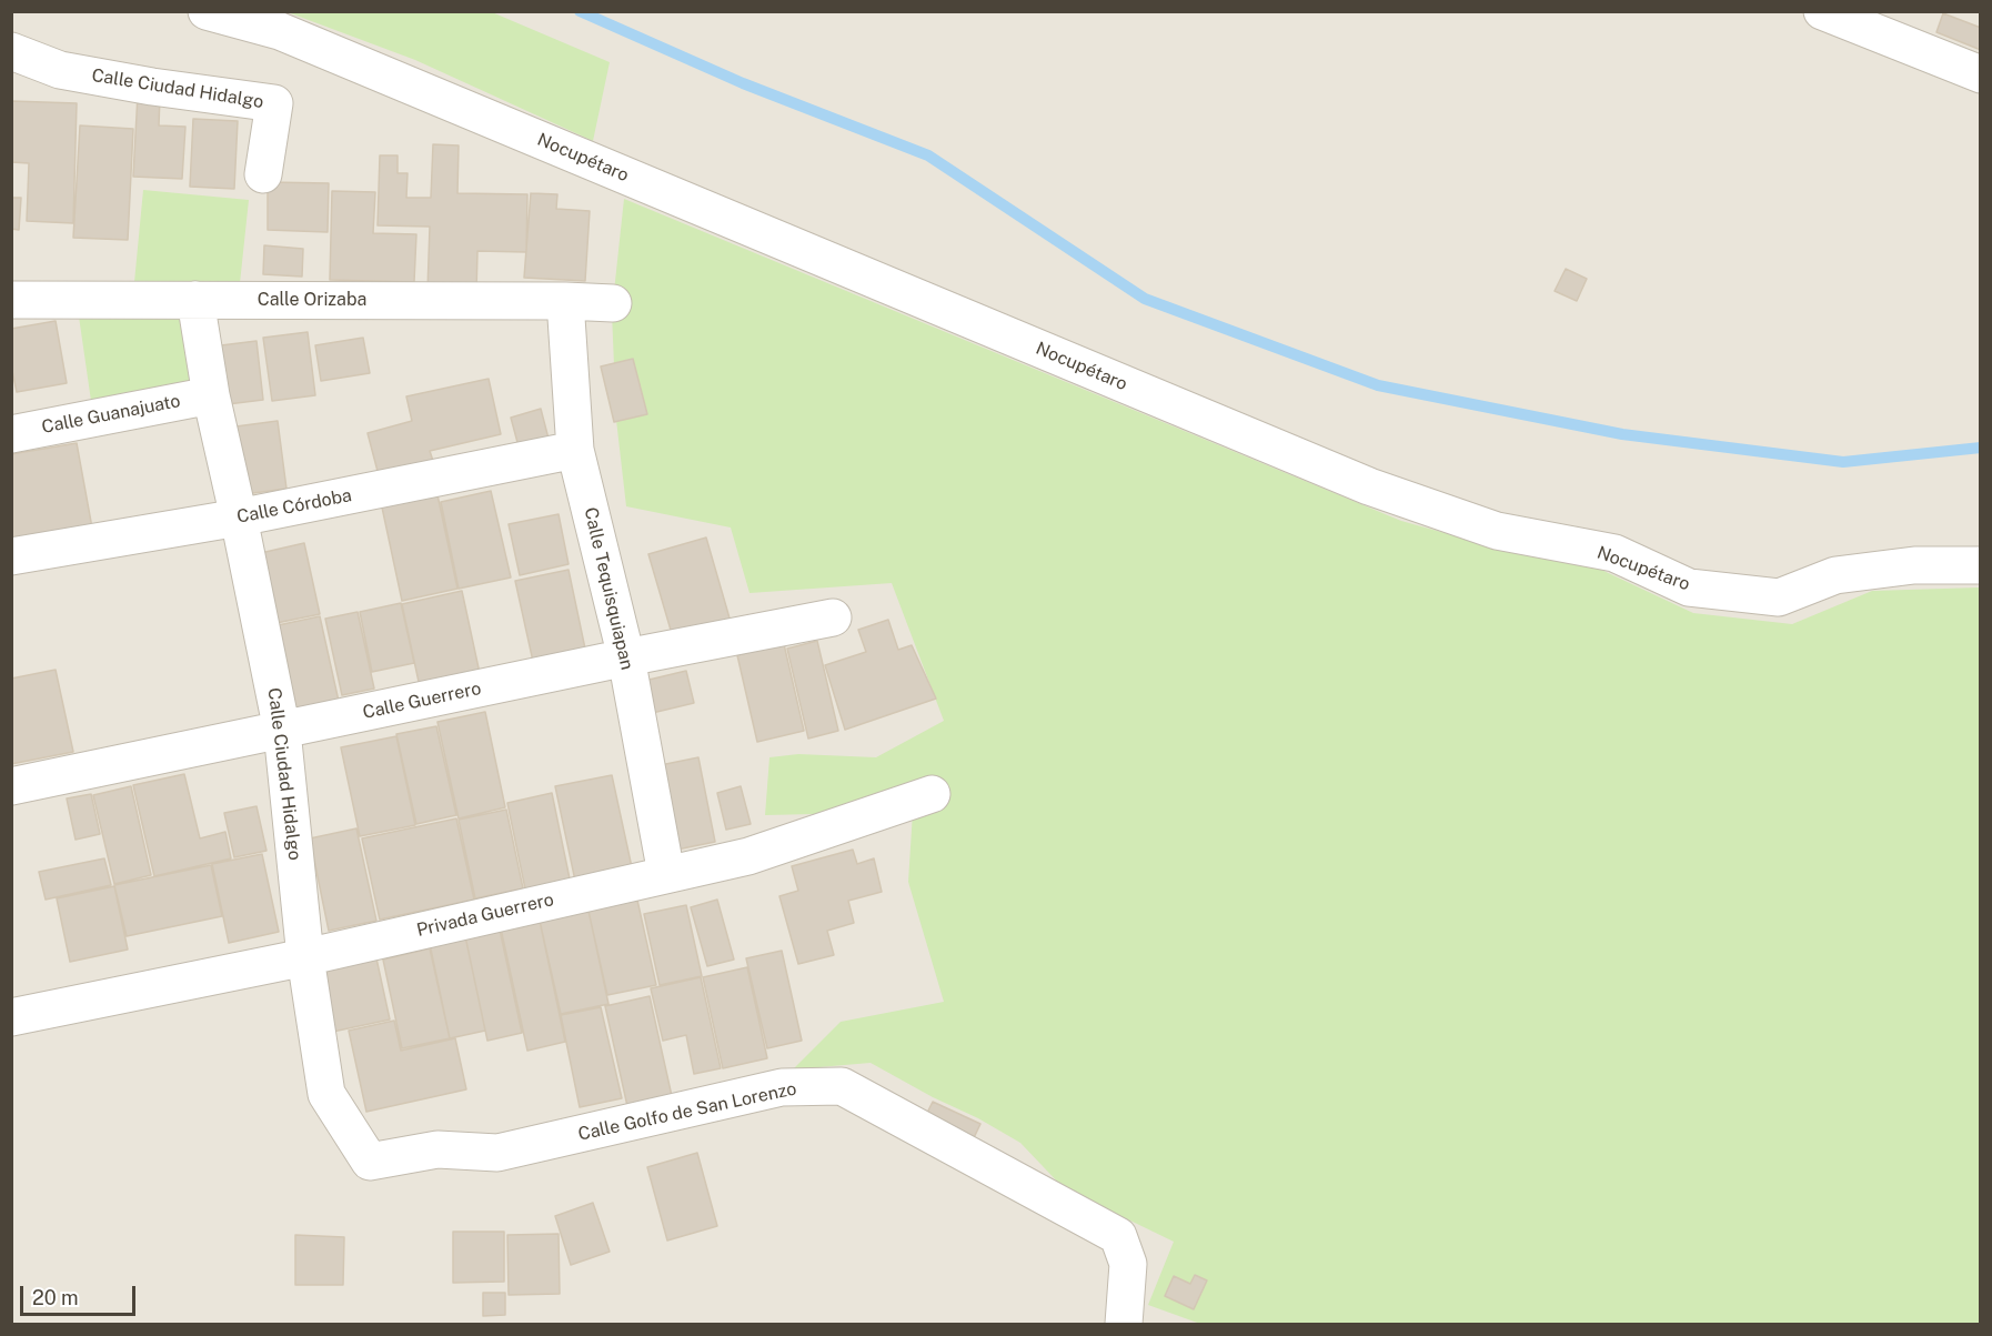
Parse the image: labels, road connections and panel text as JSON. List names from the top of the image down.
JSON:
{
  "streets": {
    "street": [
      "Calle Ciudad Hidalgo",
      "Nocupétaro",
      "Calle Orizaba",
      "Calle Guanajuato",
      "Calle Córdoba",
      "Calle Tequisquiapan",
      "Calle Guerrero",
      "Privada Guerrero",
      "Calle Golfo de San Lorenzo"
    ]
  },
  "crossings": [
    ["Calle Ciudad Hidalgo", "Calle Orizaba"],
    ["Calle Ciudad Hidalgo", "Calle Guanajuato"],
    ["Calle Ciudad Hidalgo", "Calle Córdoba"],
    ["Calle Ciudad Hidalgo", "Calle Guerrero"],
    ["Calle Ciudad Hidalgo", "Privada Guerrero"],
    ["Calle Ciudad Hidalgo", "Calle Golfo de San Lorenzo"],
    ["Calle Orizaba", "Calle Tequisquiapan"],
    ["Calle Córdoba", "Calle Tequisquiapan"],
    ["Calle Tequisquiapan", "Calle Guerrero"],
    ["Calle Tequisquiapan", "Privada Guerrero"]
  ],
  "scale_bar": "20 m"
}
